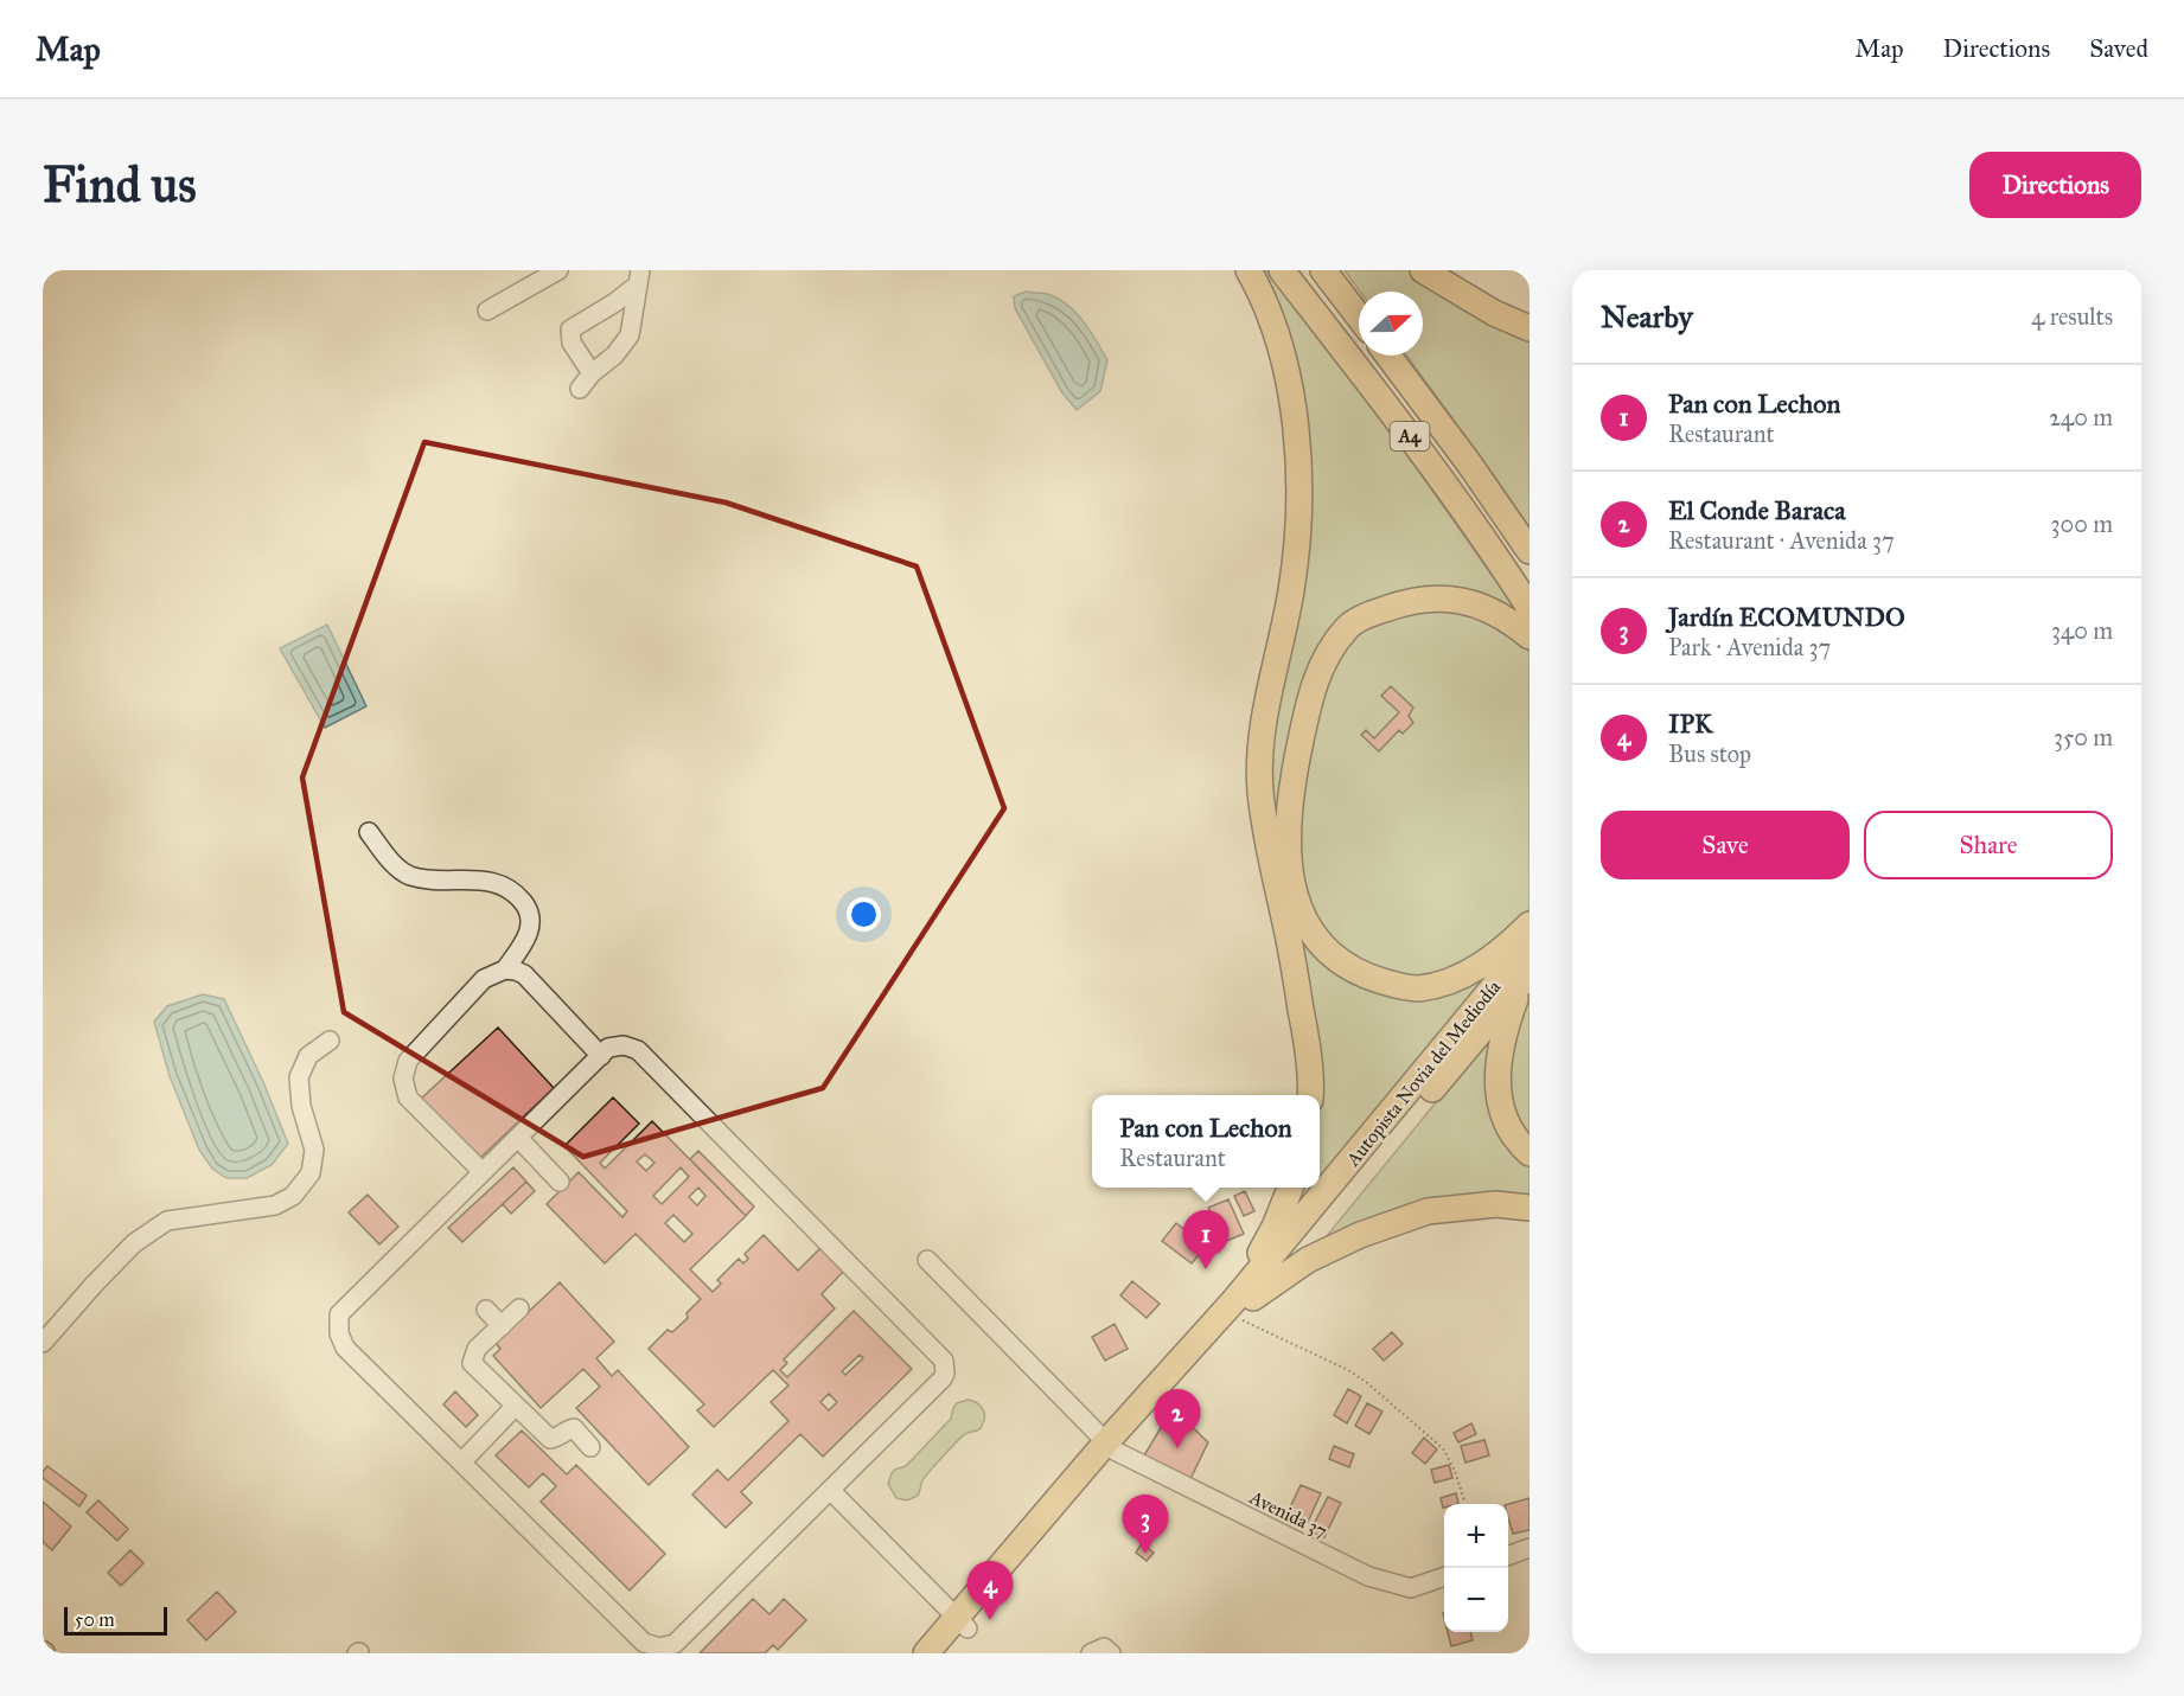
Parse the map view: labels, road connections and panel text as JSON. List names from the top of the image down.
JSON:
{
  "streets": {
    "highway": ["A4", "Autopista Novia del Mediodía"],
    "street": ["Avenida 37"]
  },
  "crossings": [
    ["Autopista Novia del Mediodía", "Avenida 37"]
  ],
  "scale_bar": "50 m",
  "north": "right",
  "page": {
    "header": "Map",
    "nav": ["Map", "Directions", "Saved"],
    "buttons": [
      "Directions",
      ["Save", "Share"]
    ],
    "title": "Find us",
    "heading": ["Nearby", "4 results"],
    "list": [
      {
        "mark": "1",
        "name": "Pan con Lechon",
        "note": "Restaurant",
        "value": "240 m"
      },
      {
        "mark": "2",
        "name": "El Conde Baraca",
        "note": "Restaurant · Avenida 37",
        "value": "300 m"
      },
      {
        "mark": "3",
        "name": "Jardín ECOMUNDO",
        "note": "Park · Avenida 37",
        "value": "340 m"
      },
      {
        "mark": "4",
        "name": "IPK",
        "note": "Bus stop",
        "value": "350 m"
      }
    ],
    "popup": ["Pan con Lechon", "Restaurant"],
    "pins": [
      "1",
      "2",
      "3",
      "4"
    ],
    "map_buttons": ["+", "−"],
    "scale": "50 m"
  }
}
